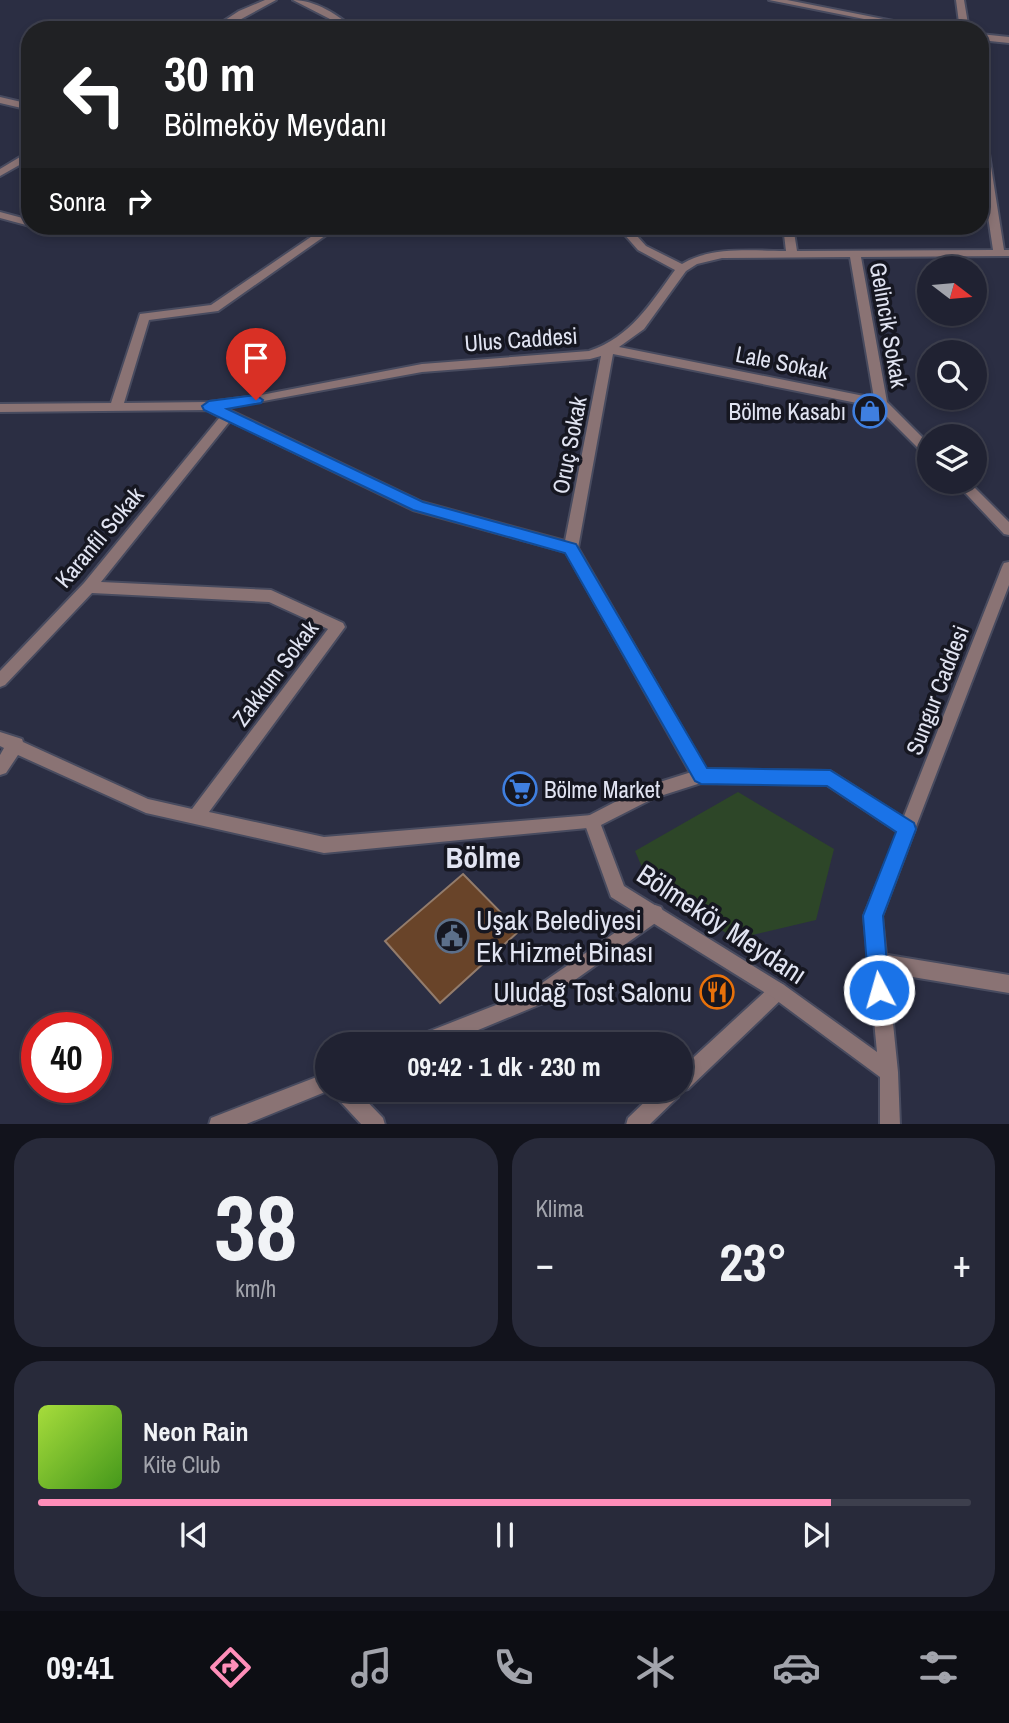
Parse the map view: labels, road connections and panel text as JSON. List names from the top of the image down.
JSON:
{
  "streets": {
    "street": [
      "Gelincik Sokak",
      "Ulus Caddesi",
      "Lale Sokak",
      "Oruç Sokak",
      "Karanfil Sokak",
      "Zakkum Sokak",
      "Sungur Caddesi",
      "Bölmeköy Meydanı"
    ]
  },
  "crossings": [
    ["Gelincik Sokak", "Lale Sokak"],
    ["Ulus Caddesi", "Lale Sokak"],
    ["Ulus Caddesi", "Oruç Sokak"],
    ["Lale Sokak", "Oruç Sokak"],
    ["Karanfil Sokak", "Zakkum Sokak"]
  ],
  "districts": ["Bölme"],
  "places": {
    "shop": ["Bölme Kasabı"],
    "supermarket": ["Bölme Market"],
    "public building": ["Uşak Belediyesi Ek Hizmet Binası"],
    "restaurant": ["Uludağ Tost Salonu"]
  },
  "north": "right",
  "page": {
    "turn": ["30 m", "Bölmeköy Meydanı"],
    "then": "Sonra",
    "limit": "40",
    "trip": "09:42 · 1 dk · 230 m",
    "tile": [
      ["38", "km/h"],
      "Klima"
    ],
    "heat": ["−", "23°", "+"],
    "song": ["Neon Rain", "Kite Club"],
    "tabs": "09:41"
  }
}
